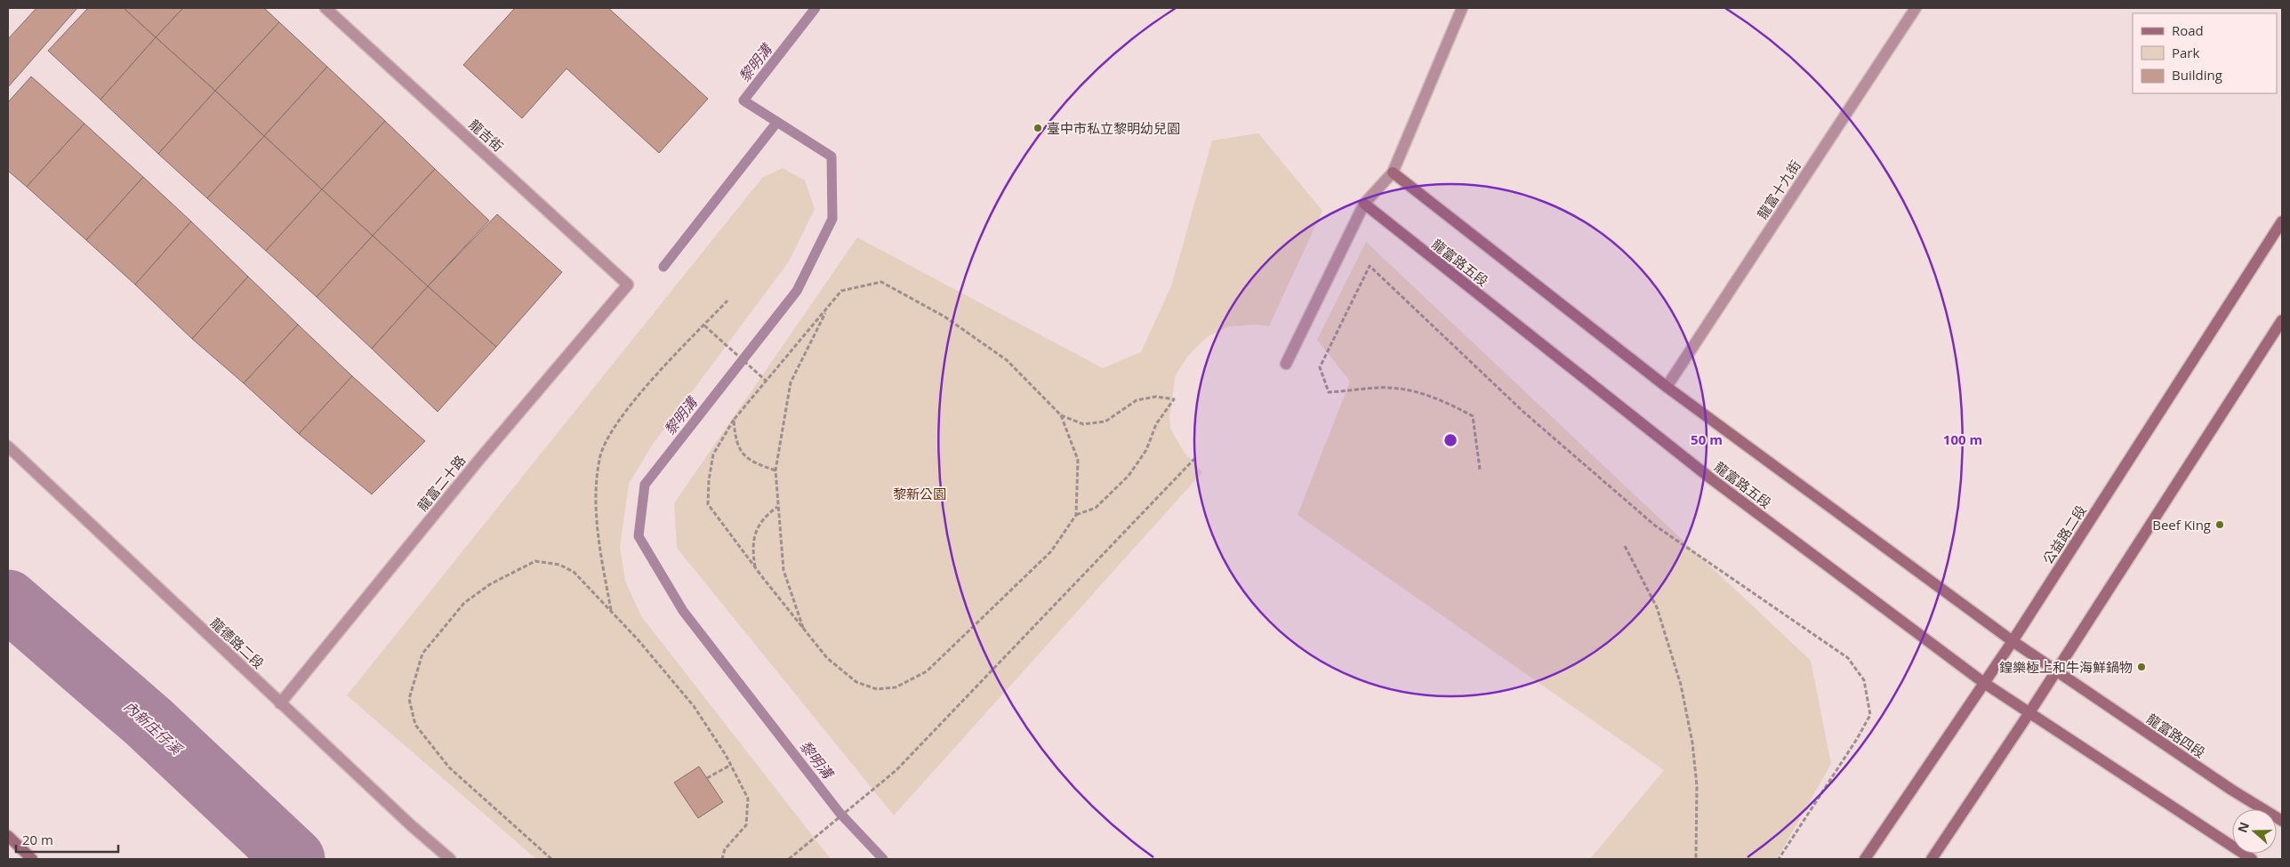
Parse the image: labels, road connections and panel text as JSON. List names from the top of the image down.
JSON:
{
  "streets": {
    "street": [
      "龍吉街",
      "龍富十九街",
      "龍富路五段",
      "龍富二十路",
      "公益路二段",
      "龍德路二段",
      "龍富路四段"
    ]
  },
  "crossings": [
    ["龍吉街", "龍富二十路"],
    ["龍富路五段", "公益路二段"],
    ["龍富二十路", "龍德路二段"]
  ],
  "water": ["黎明溝", "內新庄仔溪"],
  "parks": ["黎新公園"],
  "places": ["臺中市私立黎明幼兒園", "Beef King", "鍠樂極上和牛海鮮鍋物"],
  "legend": ["Road", "Park", "Building"],
  "scale_bar": "20 m",
  "north": "left",
  "rings": ["50 m", "100 m"]
}
